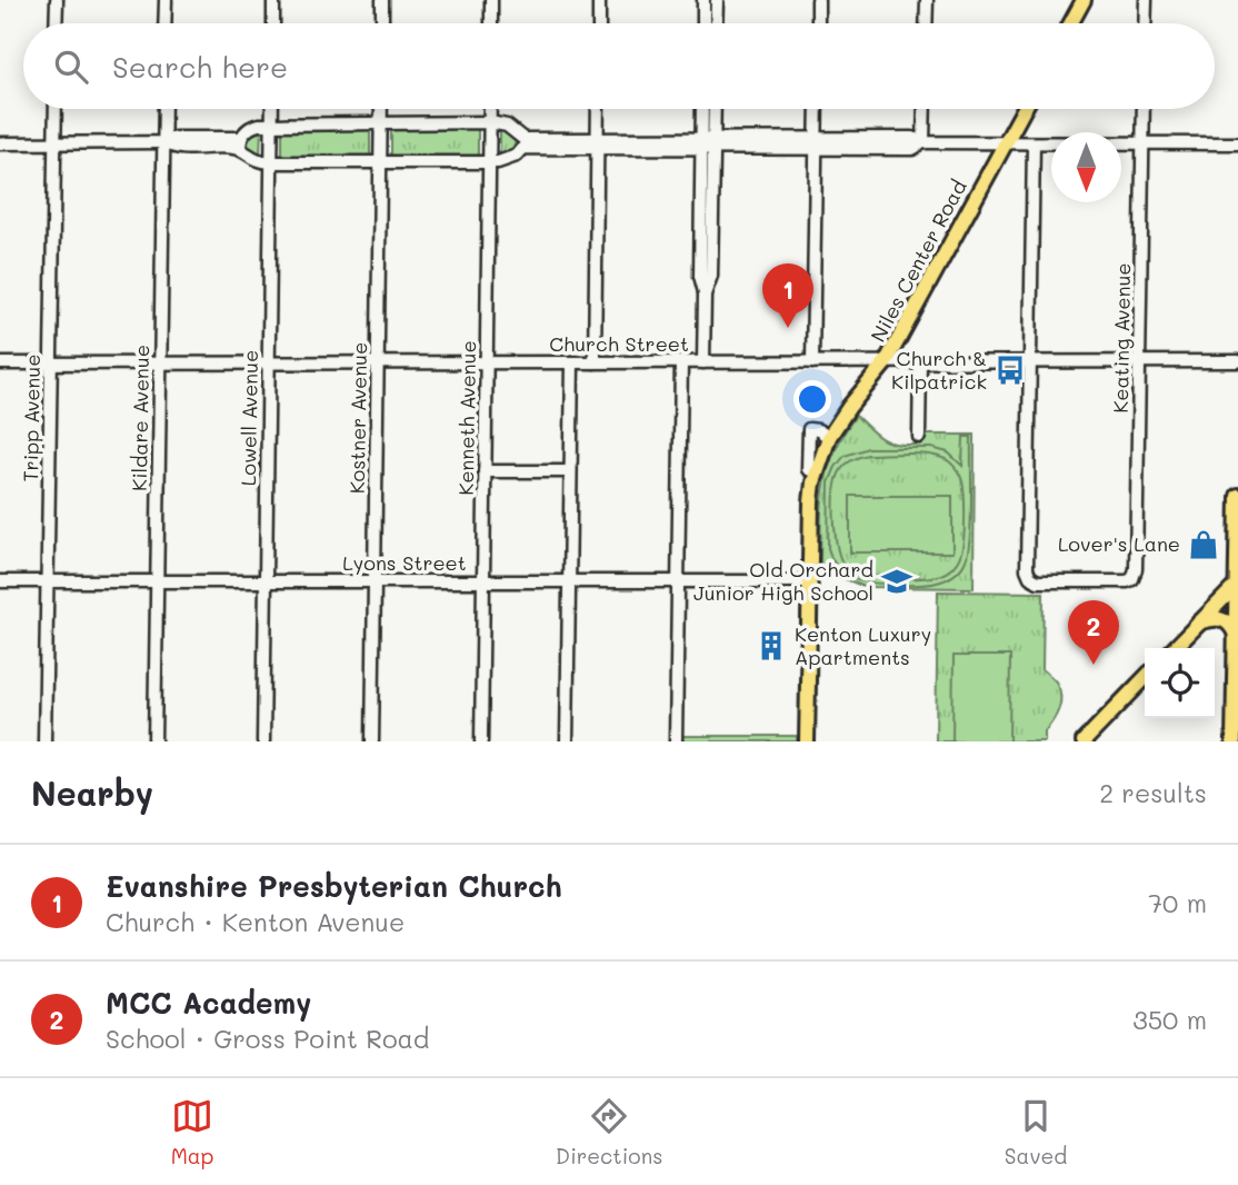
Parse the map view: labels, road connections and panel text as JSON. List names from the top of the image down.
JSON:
{
  "streets": {
    "main road": ["Niles Center Road"],
    "street": [
      "Keating Avenue",
      "Church Street",
      "Tripp Avenue",
      "Kildare Avenue",
      "Lowell Avenue",
      "Kostner Avenue",
      "Kenneth Avenue",
      "Lyons Street"
    ]
  },
  "crossings": [
    ["Niles Center Road", "Church Street"],
    ["Niles Center Road", "Lyons Street"],
    ["Keating Avenue", "Church Street"],
    ["Church Street", "Tripp Avenue"],
    ["Church Street", "Kildare Avenue"],
    ["Church Street", "Lowell Avenue"],
    ["Church Street", "Kostner Avenue"],
    ["Church Street", "Kenneth Avenue"],
    ["Tripp Avenue", "Lyons Street"],
    ["Kildare Avenue", "Lyons Street"],
    ["Lowell Avenue", "Lyons Street"],
    ["Kostner Avenue", "Lyons Street"],
    ["Kenneth Avenue", "Lyons Street"]
  ],
  "places": {
    "bus stop": ["Church & Kilpatrick"],
    "shop": ["Lover's Lane"],
    "school or university": ["Old Orchard Junior High School"],
    "building": ["Kenton Luxury Apartments"]
  },
  "north": "bottom",
  "page": {
    "search": "Search here",
    "pins": ["1", "2"],
    "heading": ["Nearby", "2 results"],
    "list": [
      {
        "mark": "1",
        "name": "Evanshire Presbyterian Church",
        "note": "Church · Kenton Avenue",
        "value": "70 m"
      },
      {
        "mark": "2",
        "name": "MCC Academy",
        "note": "School · Gross Point Road",
        "value": "350 m"
      }
    ],
    "nav": ["Map", "Directions", "Saved"]
  }
}
